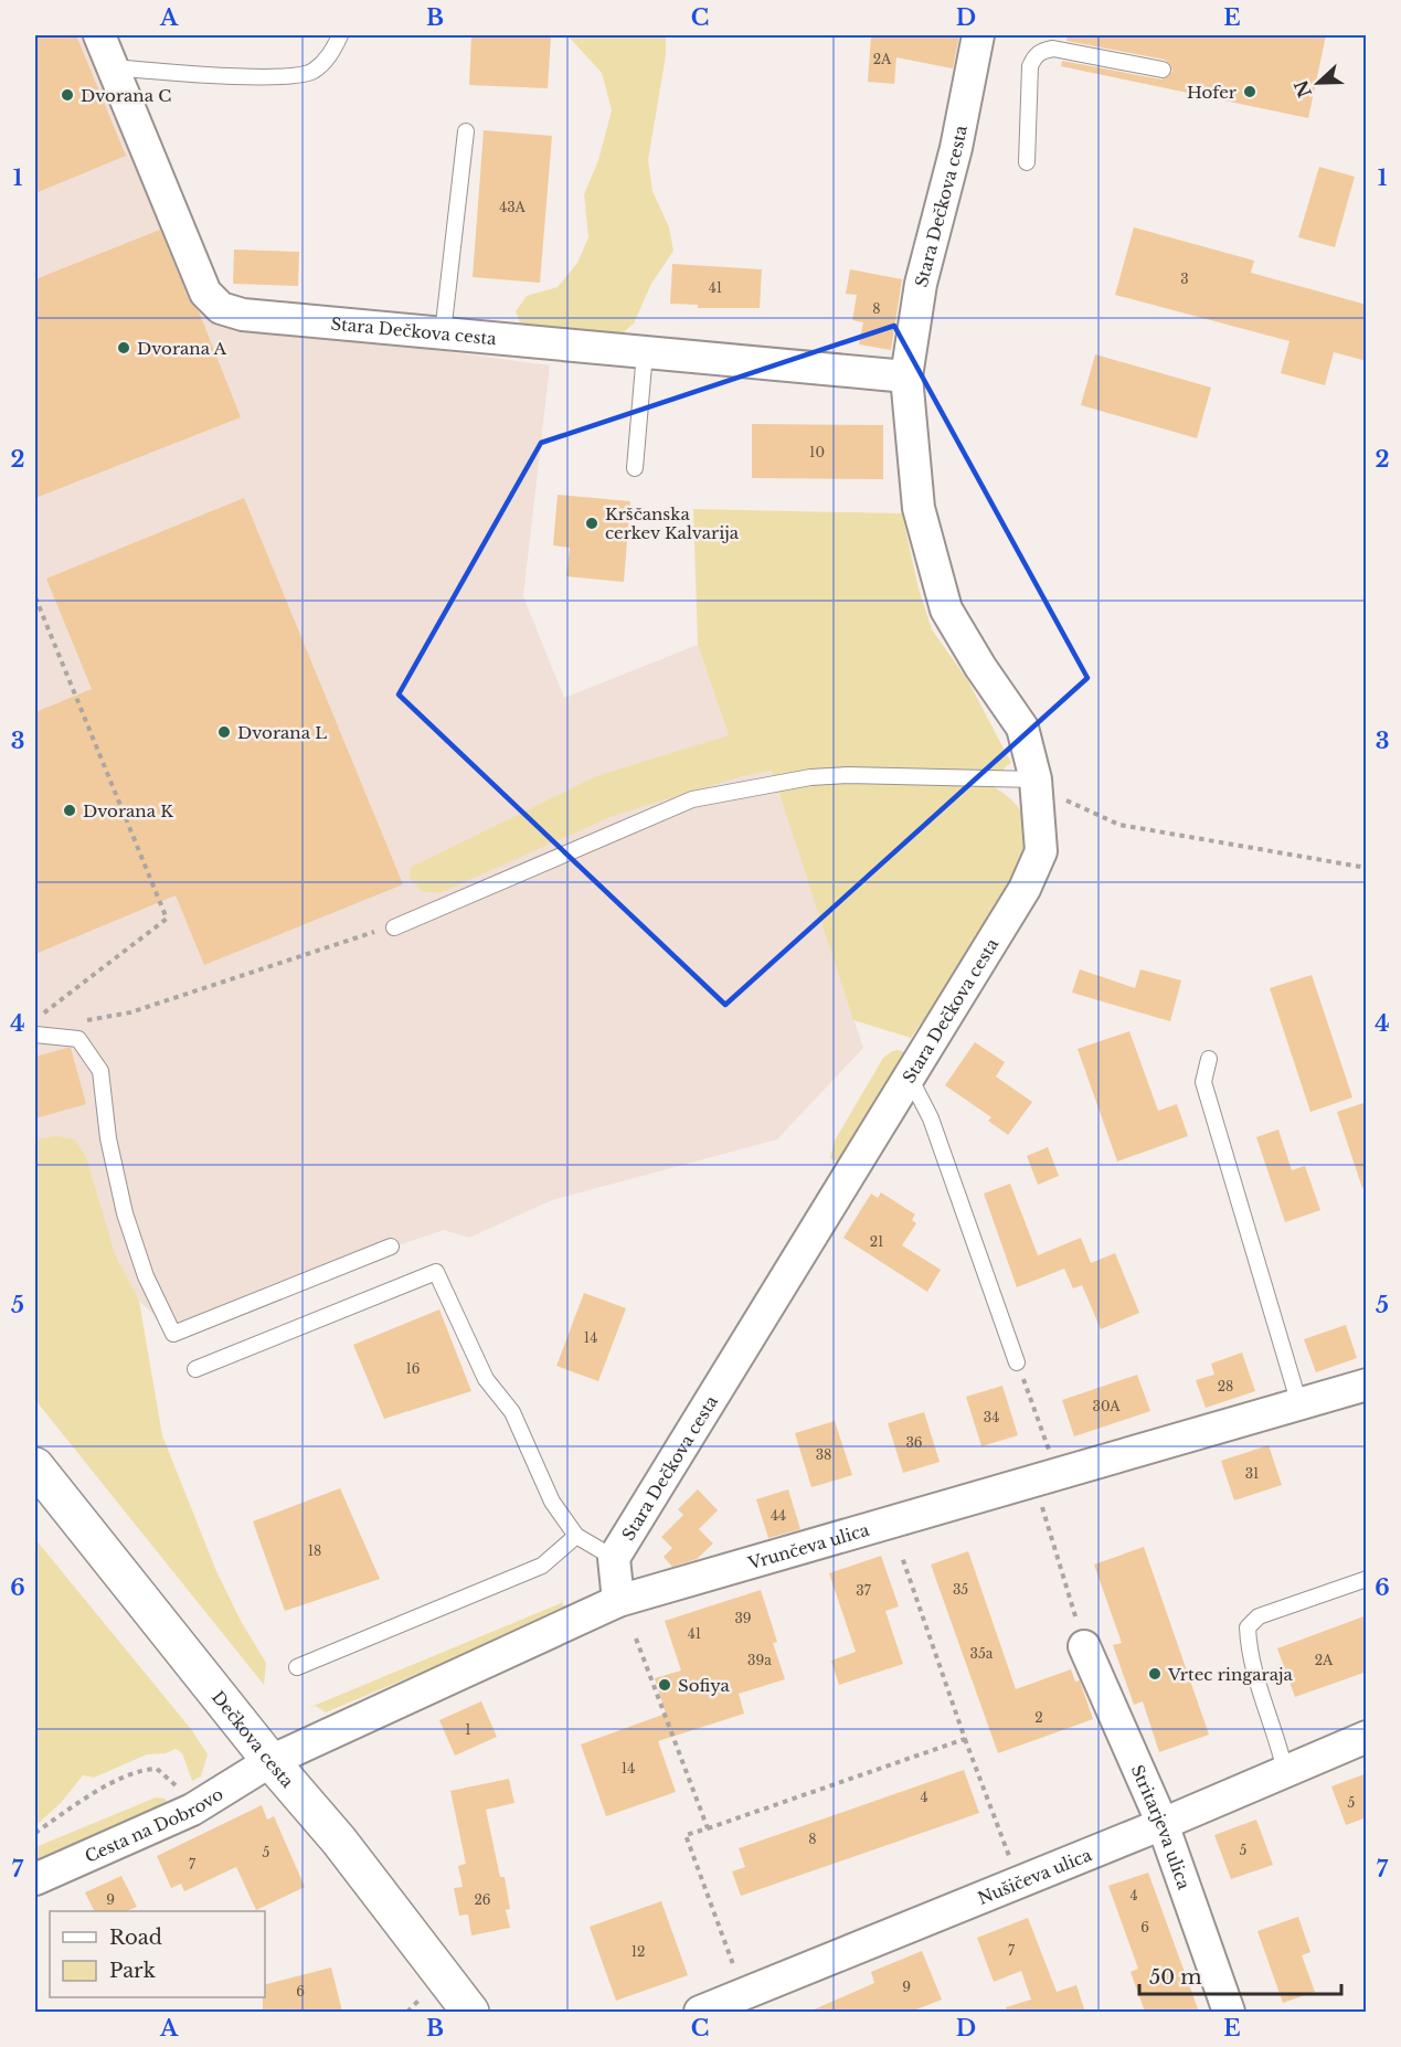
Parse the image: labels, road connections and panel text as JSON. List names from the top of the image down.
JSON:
{
  "streets": {
    "street": [
      "Stara Dečkova cesta",
      "Vrunčeva ulica",
      "Dečkova cesta",
      "Cesta na Dobrovo",
      "Stritarjeva ulica",
      "Nušičeva ulica"
    ]
  },
  "crossings": [
    ["Stara Dečkova cesta", "Vrunčeva ulica"],
    ["Vrunčeva ulica", "Dečkova cesta"],
    ["Vrunčeva ulica", "Cesta na Dobrovo"],
    ["Dečkova cesta", "Cesta na Dobrovo"],
    ["Stritarjeva ulica", "Nušičeva ulica"]
  ],
  "places": [
    "Hofer",
    "Dvorana C",
    "Dvorana A",
    "Krščanska cerkev Kalvarija",
    "Dvorana L",
    "Dvorana K",
    "Vrtec ringaraja",
    "Sofiya"
  ],
  "house_numbers": [
    "2A",
    "43A",
    "3",
    "41",
    "8",
    "10",
    "21",
    "14",
    "16",
    "28",
    "30A",
    "34",
    "36",
    "38",
    "31",
    "44",
    "18",
    "35",
    "37",
    "39",
    "41",
    "35a",
    "39a",
    "2A",
    "2",
    "1",
    "14",
    "4",
    "5",
    "8",
    "5",
    "5",
    "7",
    "4",
    "9",
    "26",
    "6",
    "7",
    "12",
    "9",
    "6"
  ],
  "legend": ["Road", "Park"],
  "scale_bar": "50 m",
  "north": "left",
  "grid": {
    "columns": [
      "A",
      "B",
      "C",
      "D",
      "E"
    ],
    "rows": [
      "1",
      "2",
      "3",
      "4",
      "5",
      "6",
      "7"
    ]
  }
}
